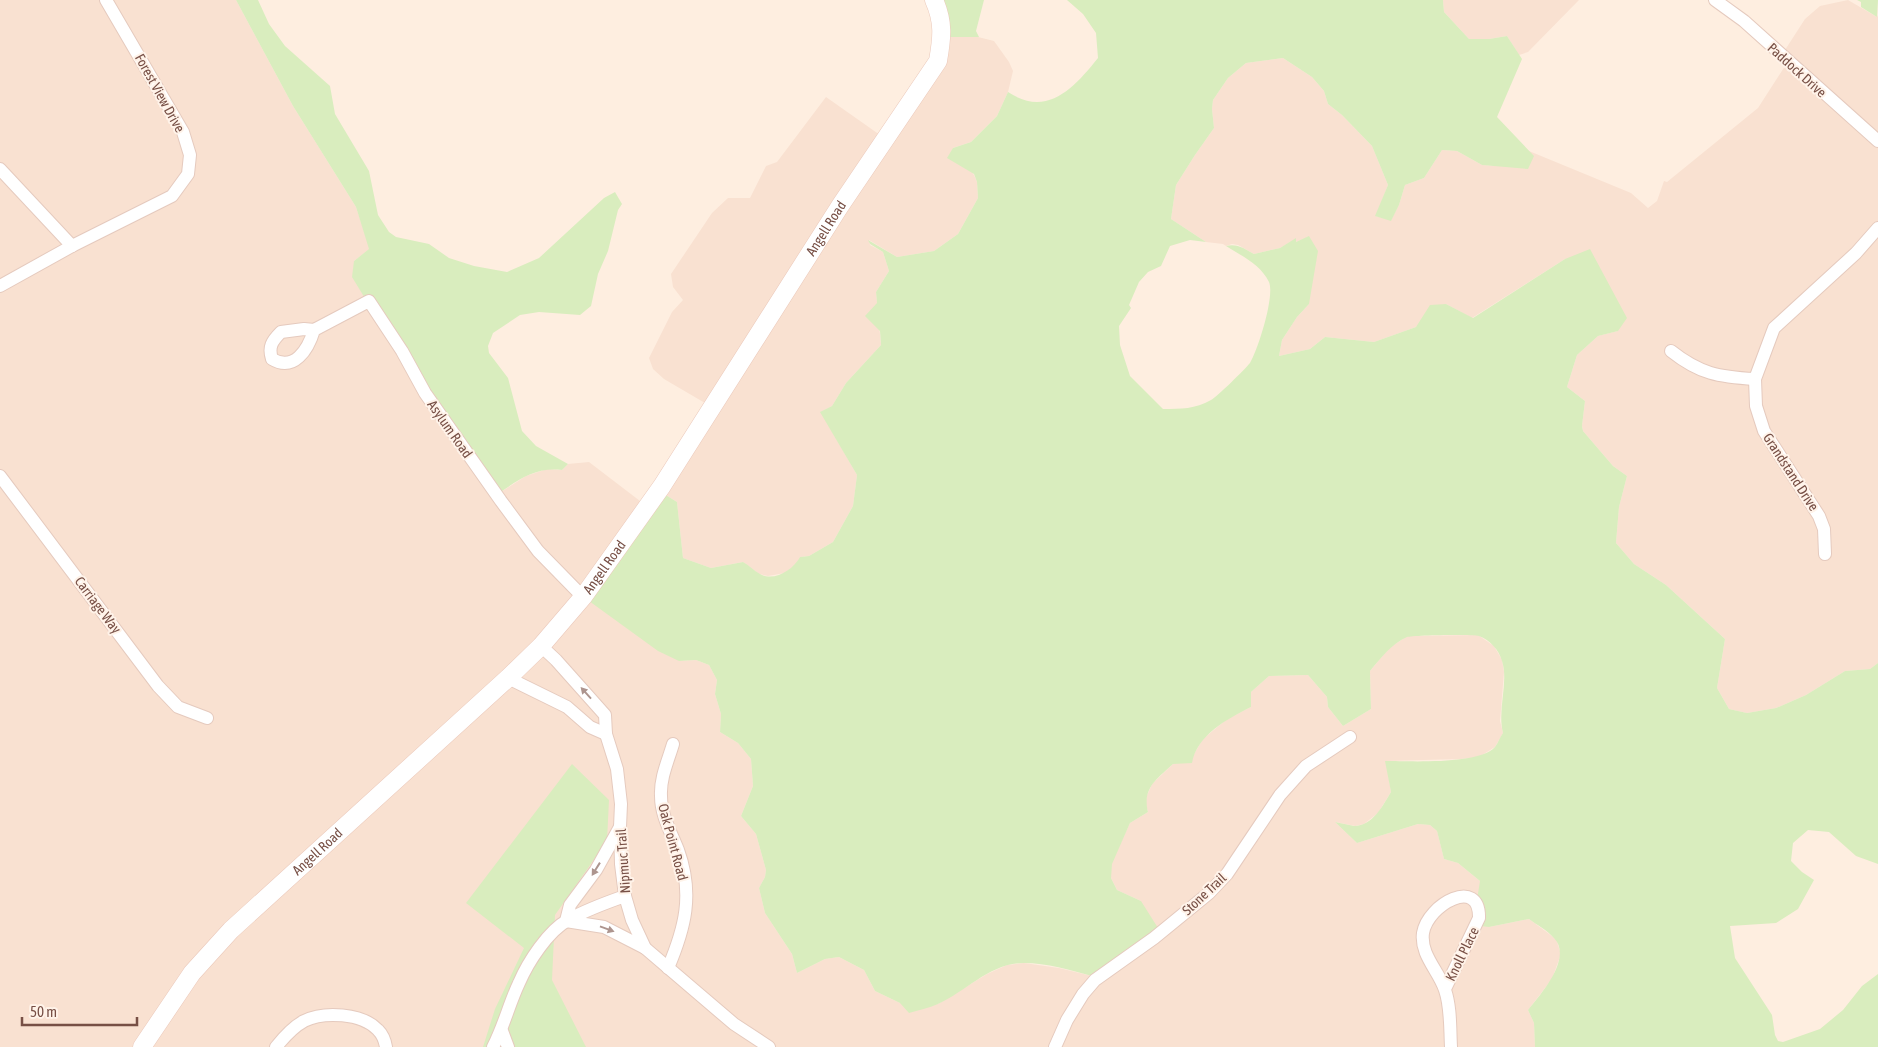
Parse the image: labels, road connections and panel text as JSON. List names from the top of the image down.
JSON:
{
  "streets": {
    "street": [
      "Paddock Drive",
      "Forest View Drive",
      "Angell Road",
      "Asylum Road",
      "Grandstand Drive",
      "Carriage Way",
      "Oak Point Road",
      "Nipmuc Trail",
      "Stone Trail",
      "Knoll Place"
    ]
  },
  "crossings": [
    ["Angell Road", "Asylum Road"],
    ["Angell Road", "Nipmuc Trail"],
    ["Oak Point Road", "Nipmuc Trail"]
  ],
  "scale_bar": "50 m"
}
